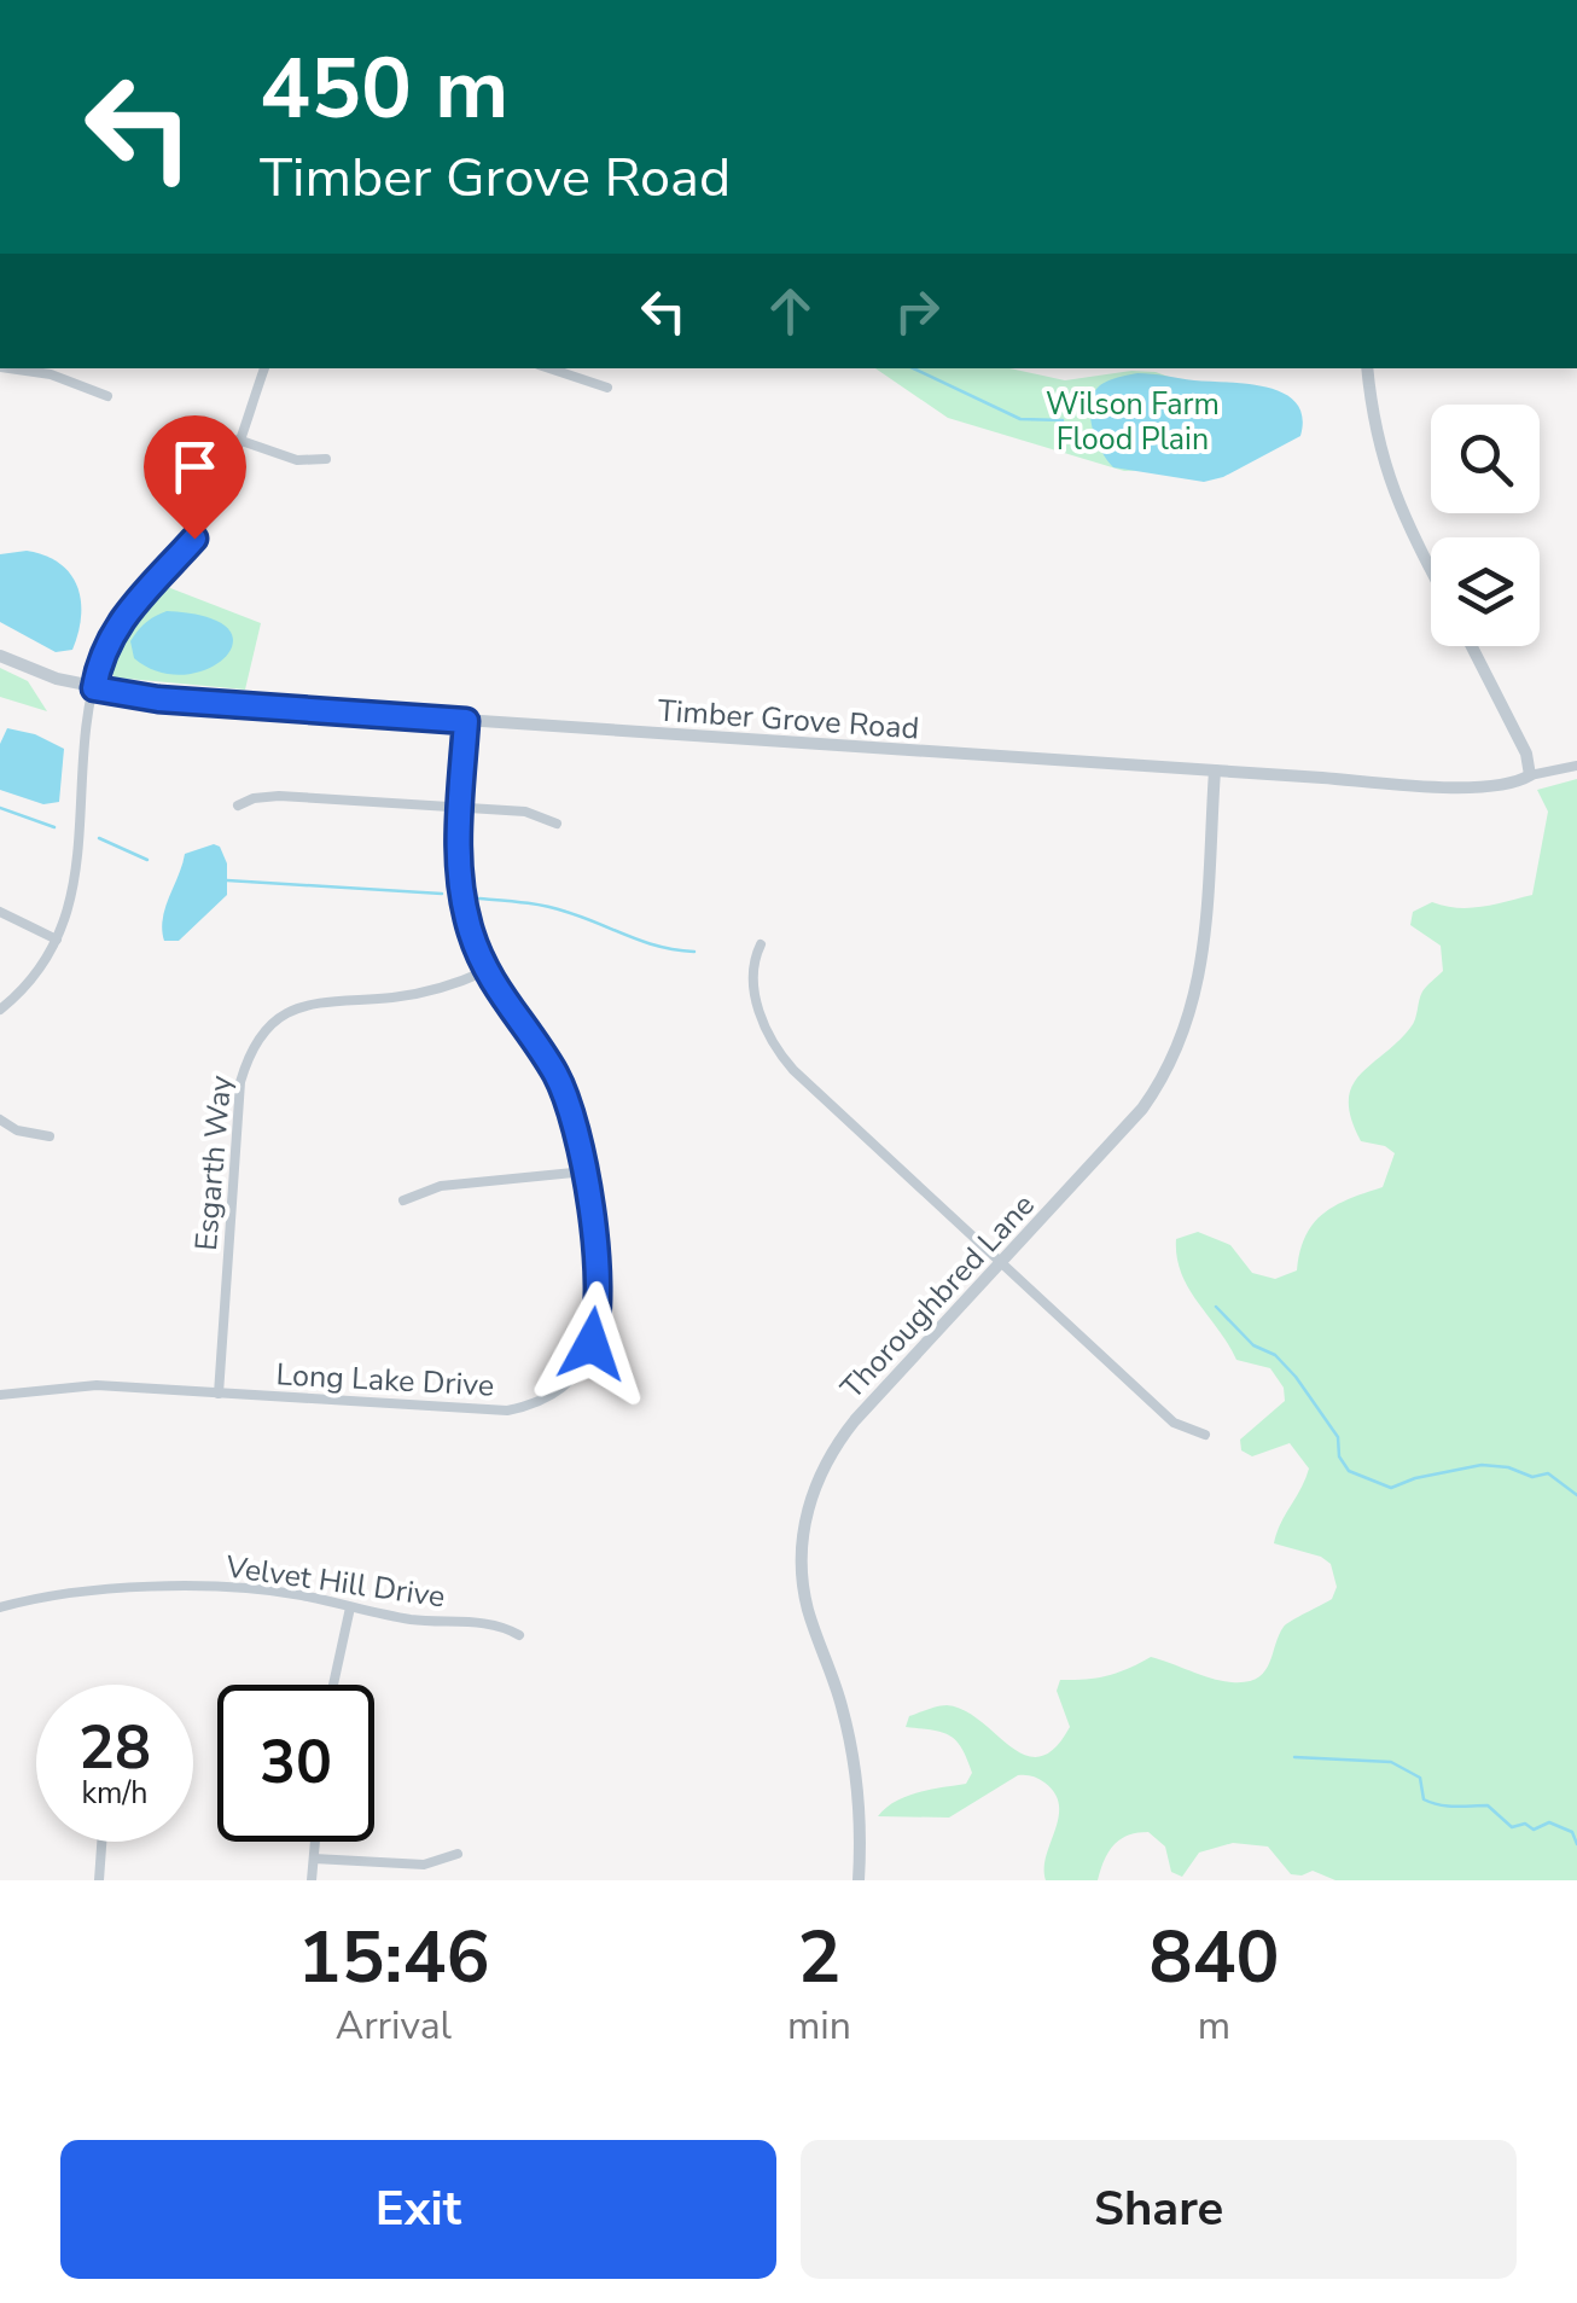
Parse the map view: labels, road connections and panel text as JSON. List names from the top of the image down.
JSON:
{
  "streets": {
    "street": [
      "Timber Grove Road",
      "Esgarth Way",
      "Thoroughbred Lane",
      "Long Lake Drive",
      "Velvet Hill Drive"
    ]
  },
  "crossings": [
    ["Timber Grove Road", "Thoroughbred Lane"],
    ["Timber Grove Road", "Long Lake Drive"],
    ["Esgarth Way", "Long Lake Drive"]
  ],
  "parks": ["Wilson Farm Flood Plain"],
  "page": {
    "turn": ["450 m", "Timber Grove Road"],
    "speed": "28 km/h",
    "limit": "30",
    "eta": [
      "15:46",
      "Arrival",
      "2",
      "min",
      "840",
      "m"
    ],
    "buttons": ["Exit", "Share"]
  }
}
